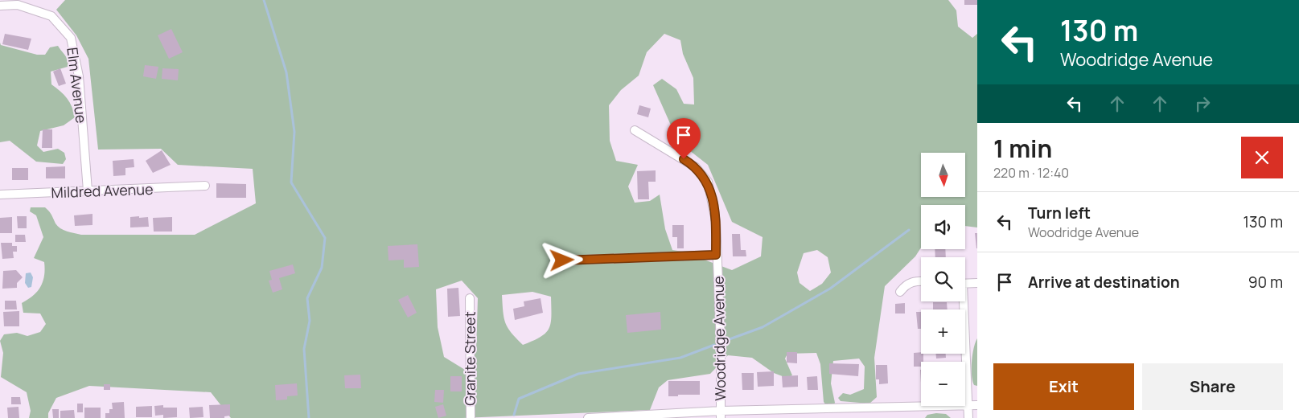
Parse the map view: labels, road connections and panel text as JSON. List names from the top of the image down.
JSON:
{
  "streets": {
    "street": [
      "Elm Avenue",
      "Mildred Avenue",
      "Woodridge Avenue",
      "Granite Street"
    ]
  },
  "crossings": [
    ["Elm Avenue", "Mildred Avenue"]
  ],
  "north": "bottom",
  "page": {
    "turn": ["130 m", "Woodridge Avenue"],
    "heading": ["1 min", "220 m · 12:40"],
    "map_buttons": ["+", "−"],
    "list": [
      {
        "name": "Turn left",
        "note": "Woodridge Avenue",
        "value": "130 m"
      },
      {
        "name": "Arrive at destination",
        "value": "90 m"
      }
    ],
    "buttons": ["Exit", "Share"]
  }
}
